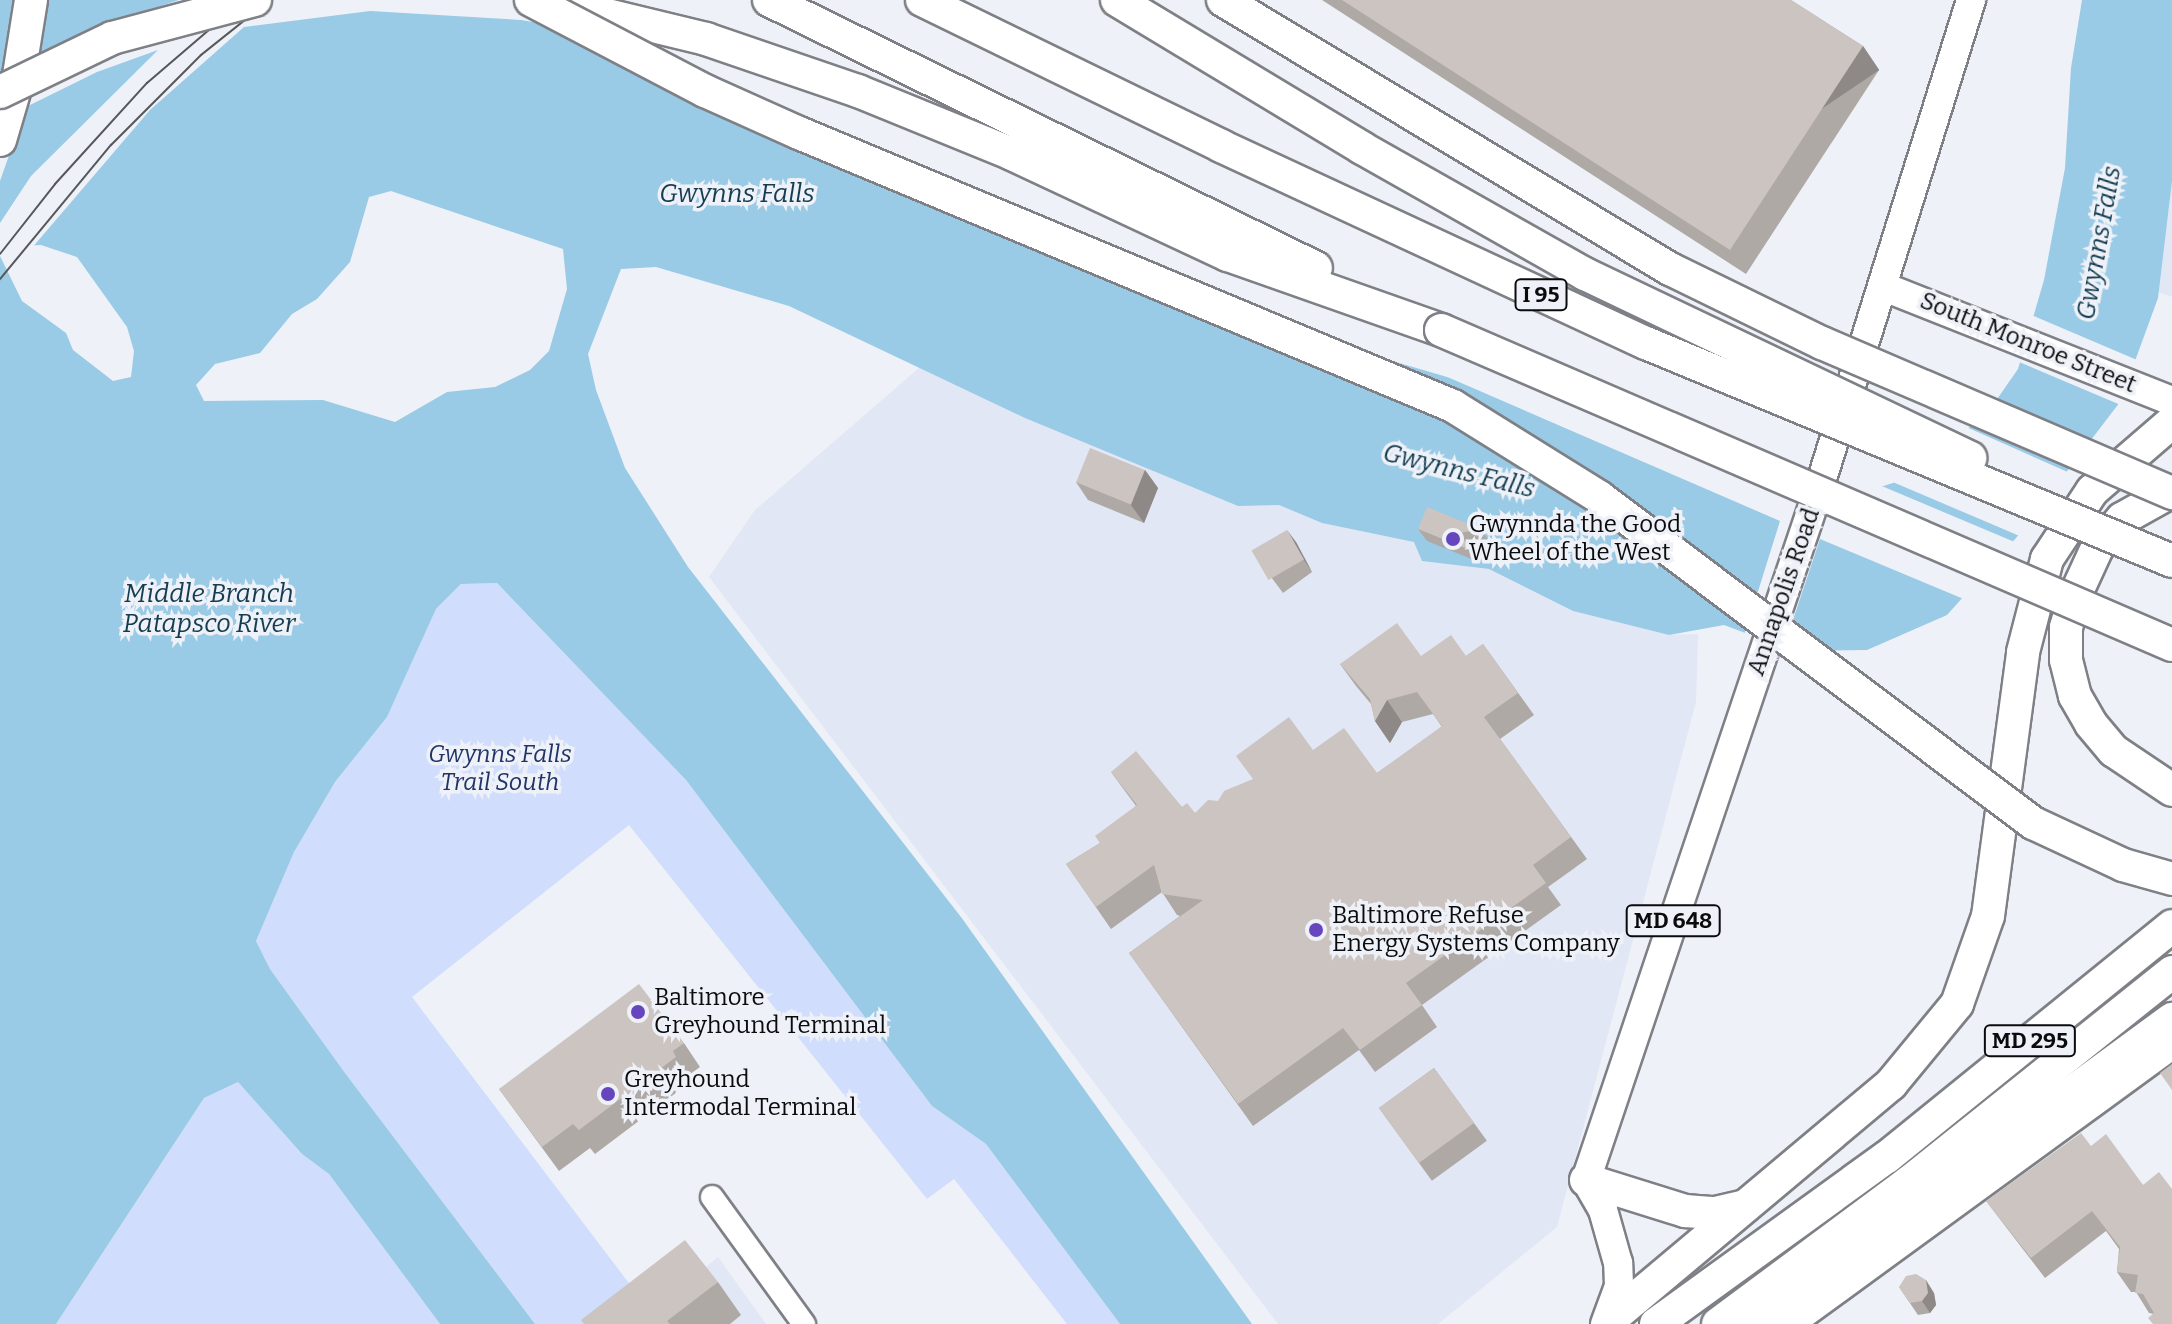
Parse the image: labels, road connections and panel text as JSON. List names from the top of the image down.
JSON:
{
  "streets": {
    "highway": ["I 95", "MD 295"],
    "main road": ["South Monroe Street", "Annapolis Road", "MD 648"]
  },
  "crossings": [
    ["South Monroe Street", "Annapolis Road"]
  ],
  "water": ["Gwynns Falls", "Middle Branch Patapsco River"],
  "parks": ["Gwynns Falls Trail South"],
  "places": [
    "Gwynnda the Good Wheel of the West",
    "Baltimore Refuse Energy Systems Company",
    "Baltimore Greyhound Terminal",
    "Greyhound Intermodal Terminal"
  ]
}
